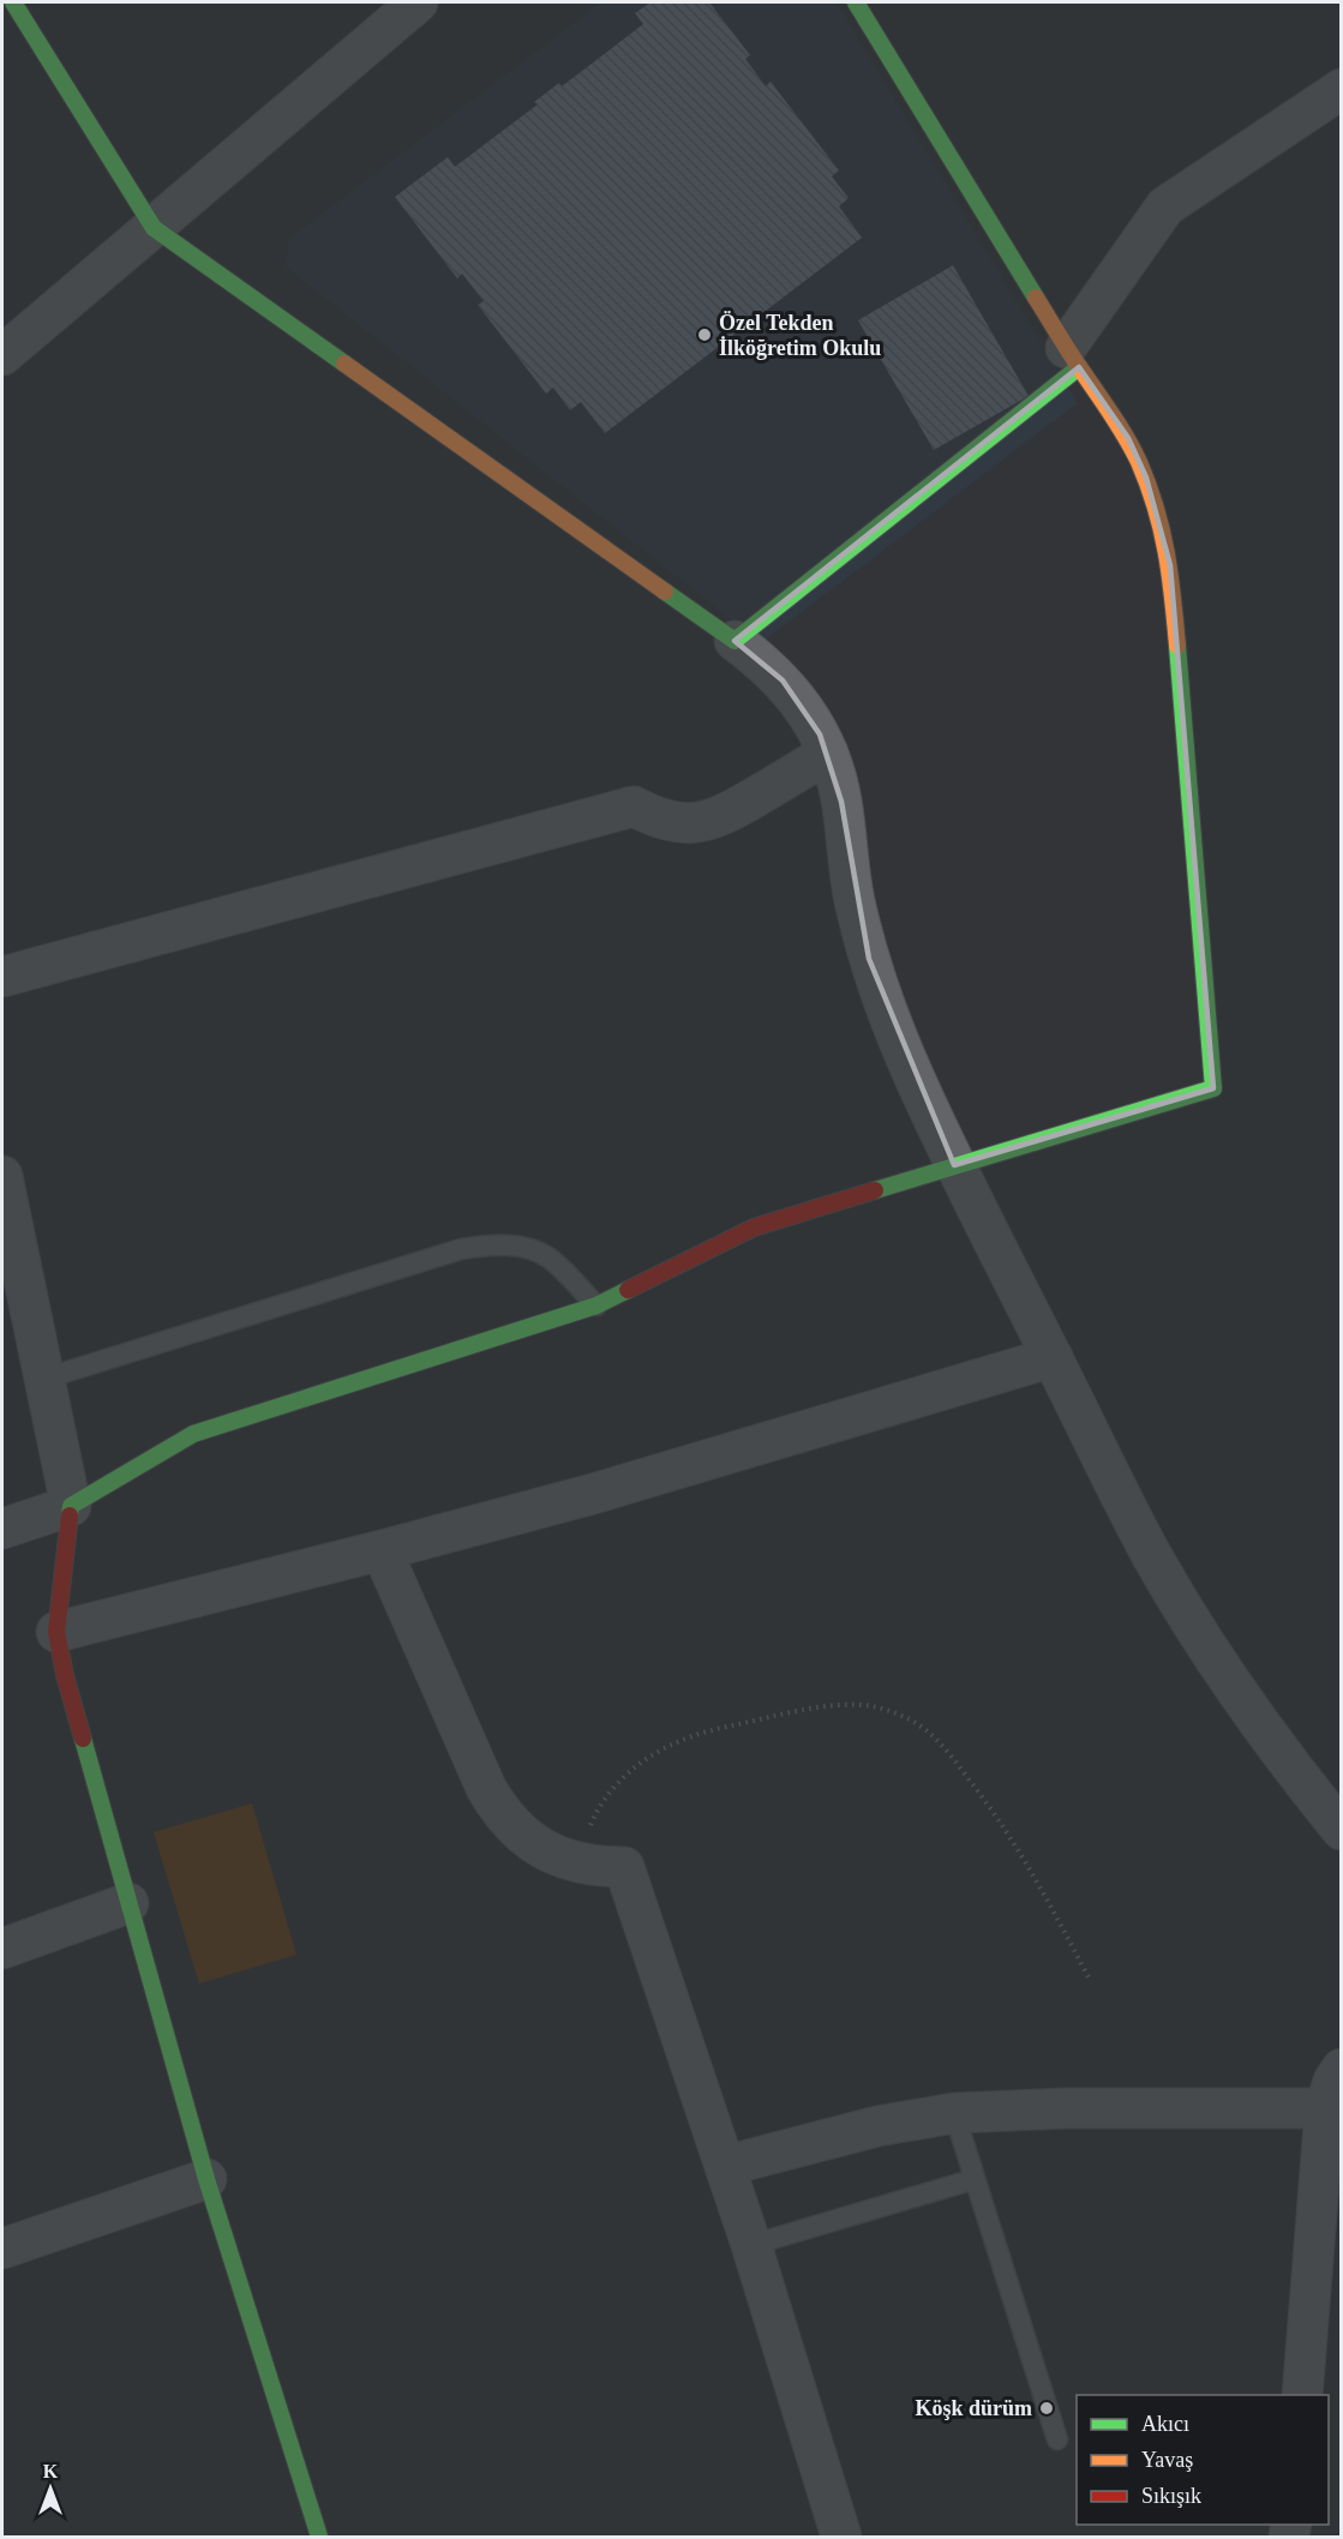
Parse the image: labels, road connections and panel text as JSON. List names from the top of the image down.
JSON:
{
  "places": ["Özel Tekden İlköğretim Okulu", "Köşk dürüm"],
  "legend": ["Akıcı", "Yavaş", "Sıkışık"],
  "north": "top"
}
